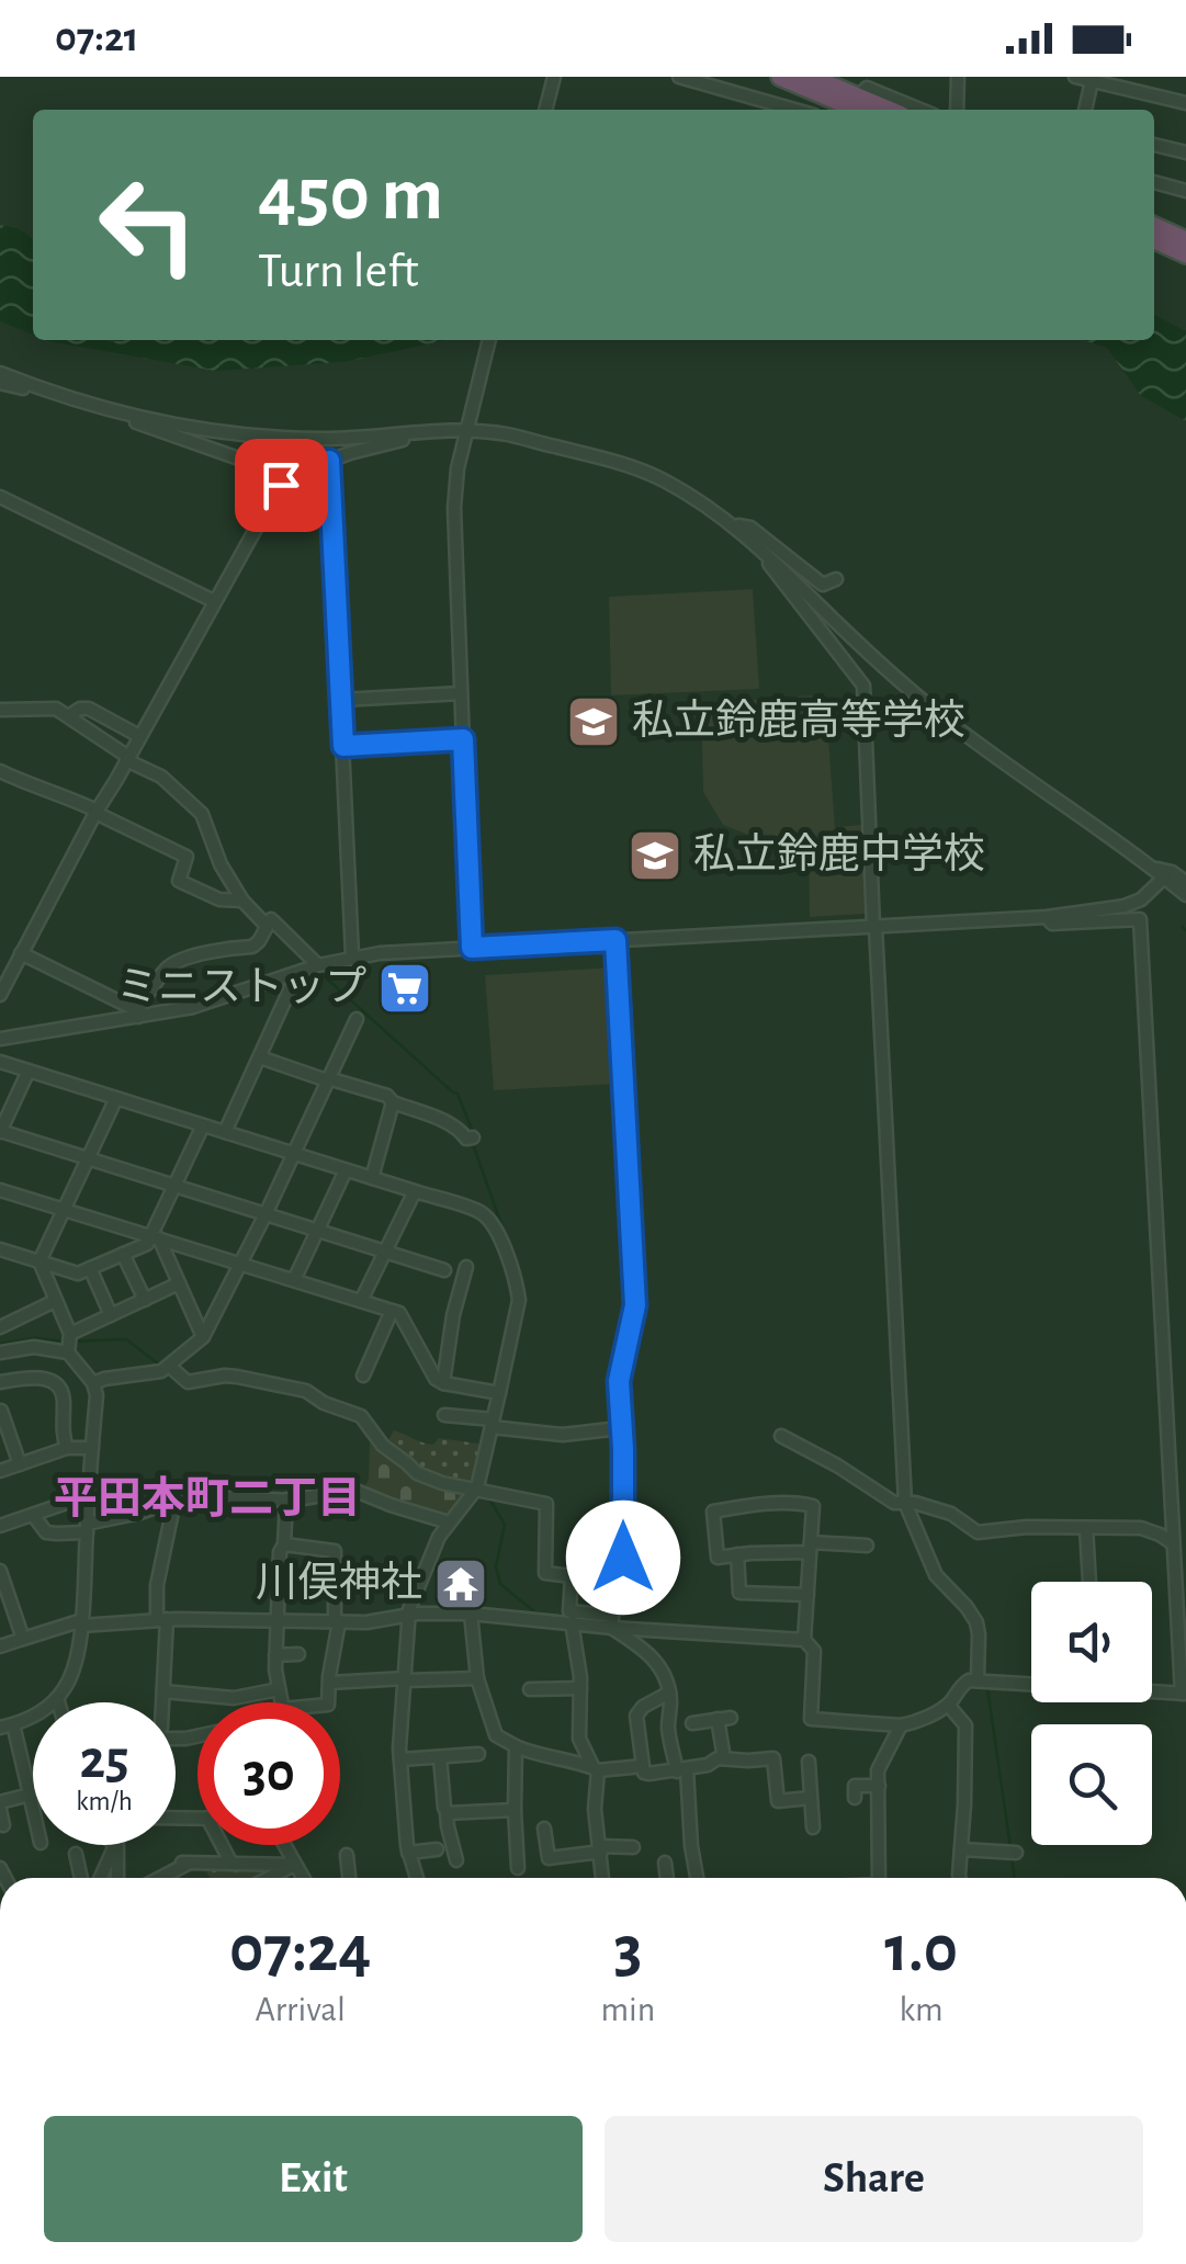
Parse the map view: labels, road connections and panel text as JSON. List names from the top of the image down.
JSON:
{
  "districts": ["平田本町二丁目"],
  "places": {
    "school or university": ["私立鈴鹿高等学校", "私立鈴鹿中学校"],
    "supermarket": ["ミニストップ"],
    "temple": ["川俣神社"]
  },
  "page": {
    "status": "07:21",
    "turn": ["450 m", "Turn left"],
    "speed": "25 km/h",
    "limit": "30",
    "eta": [
      "07:24",
      "Arrival",
      "3",
      "min",
      "1.0",
      "km"
    ],
    "buttons": ["Exit", "Share"]
  }
}
